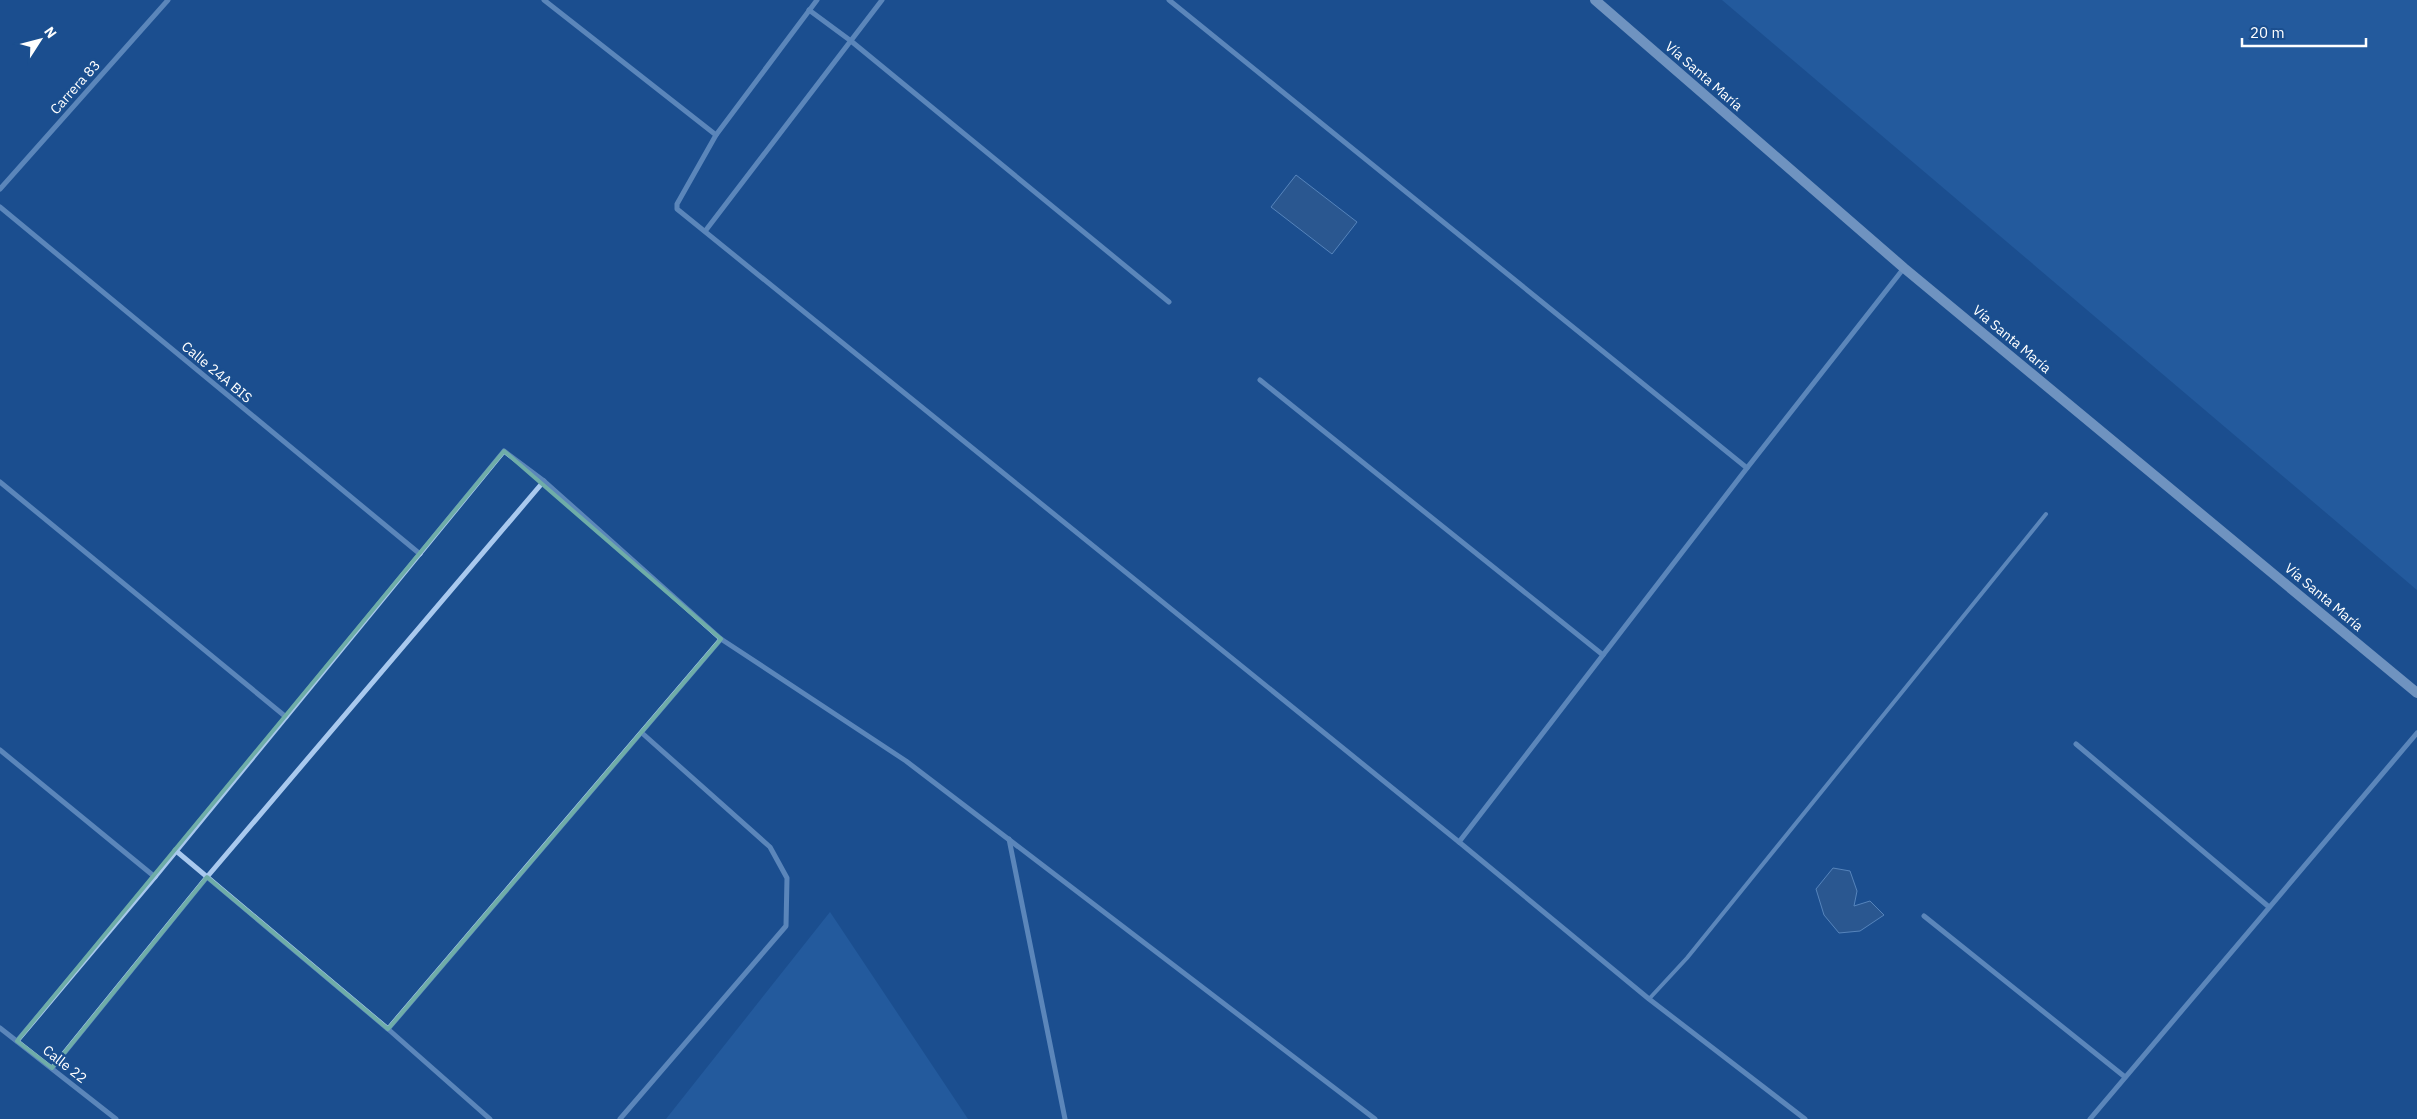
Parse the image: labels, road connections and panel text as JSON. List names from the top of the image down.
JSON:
{
  "streets": {
    "main road": ["Vía Santa María"],
    "street": ["Carrera 83", "Calle 24A BIS", "Calle 22"]
  },
  "scale_bar": "20 m",
  "north": "top right"
}
